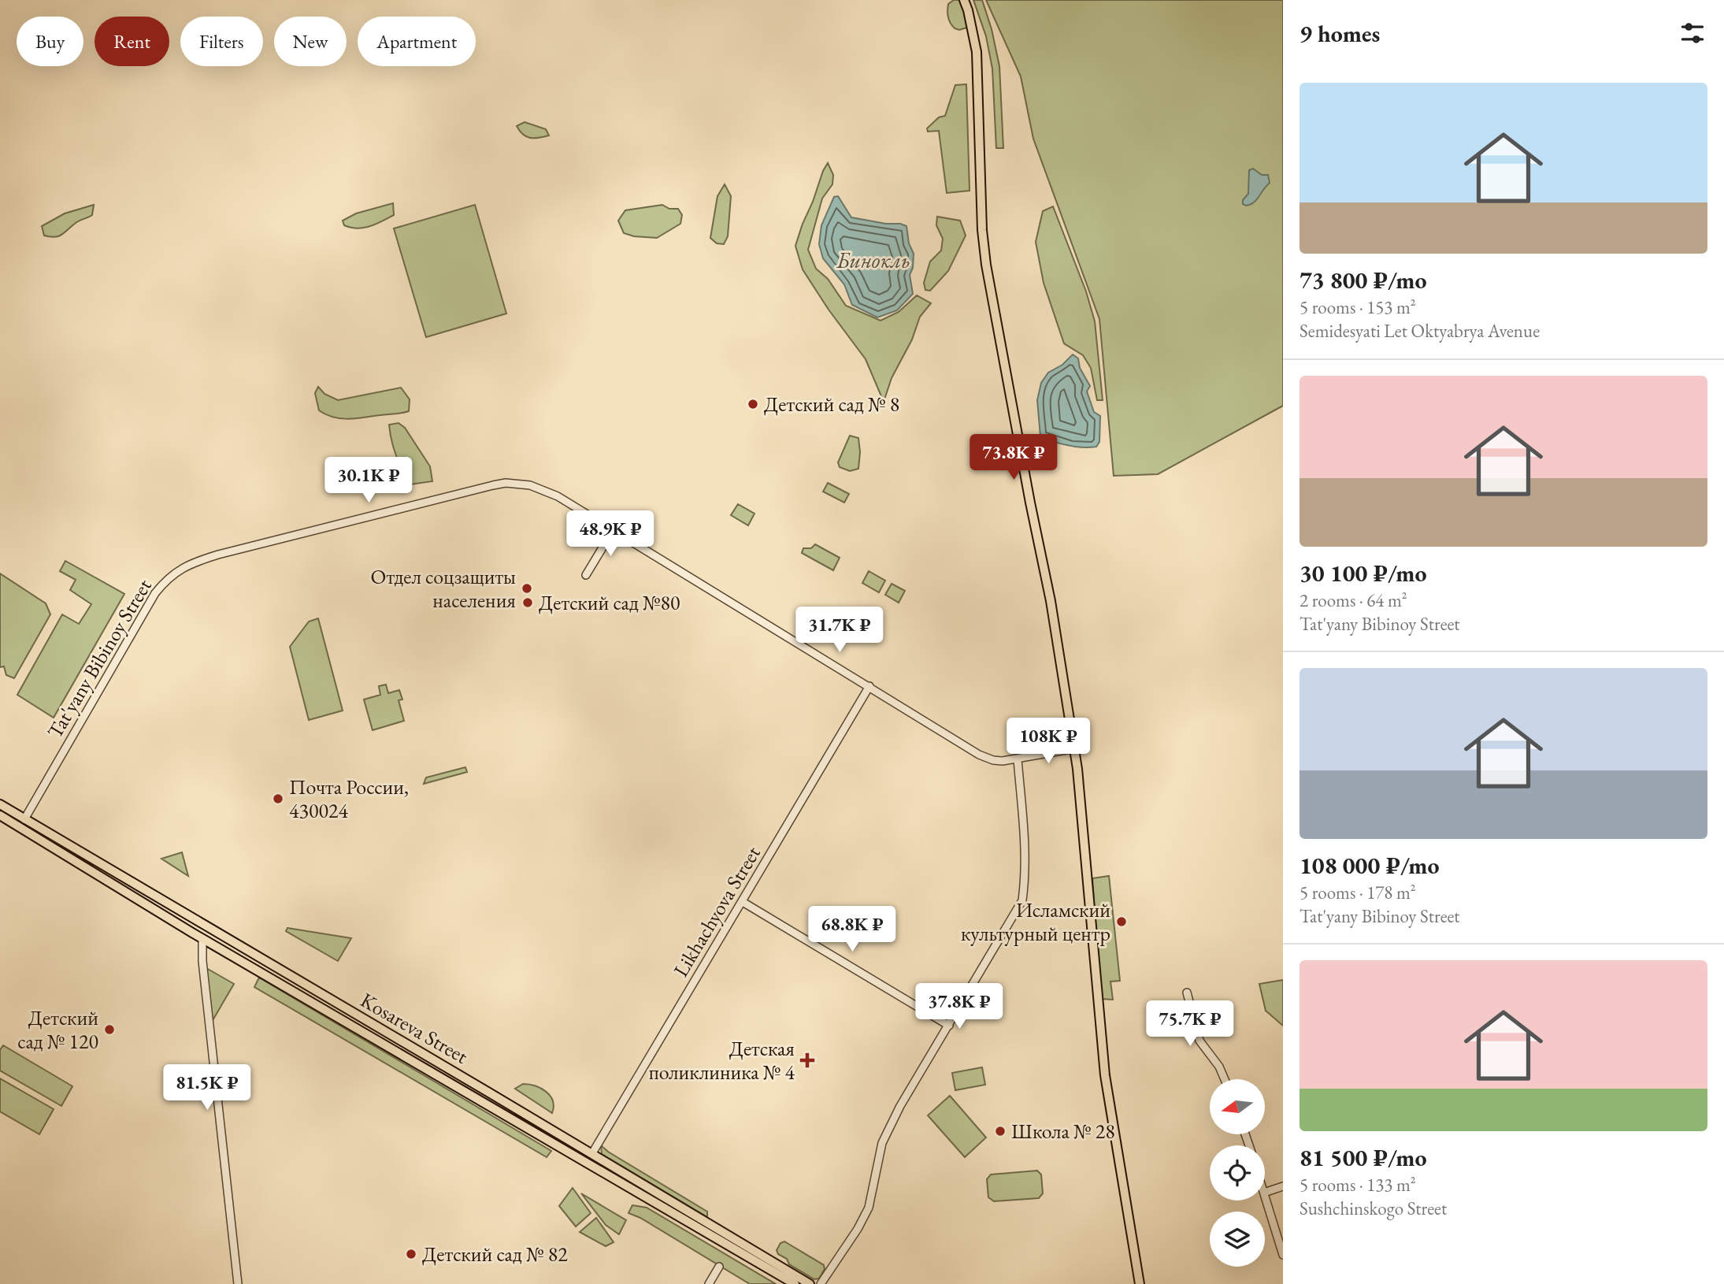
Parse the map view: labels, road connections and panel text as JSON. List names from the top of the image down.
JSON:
{
  "streets": {
    "main road": ["Kosareva Street"],
    "street": ["Tat'yany Bibinoy Street", "Likhachyova Street"]
  },
  "crossings": [
    ["Tat'yany Bibinoy Street", "Likhachyova Street"],
    ["Tat'yany Bibinoy Street", "Kosareva Street"],
    ["Likhachyova Street", "Kosareva Street"]
  ],
  "water": ["Бинокль"],
  "places": {
    "other": [
      "Детский сад № 8",
      "Отдел соцзащиты населения",
      "Детский сад №80",
      "Почта России, 430024",
      "Исламский культурный центр",
      "Детский сад № 120",
      "Школа № 28",
      "Детский сад № 82"
    ],
    "health": ["Детская поликлиника № 4"]
  },
  "north": "left",
  "page": {
    "heading": "9 homes",
    "chip": [
      "Buy",
      "Rent",
      "Filters",
      "New",
      "Apartment"
    ],
    "list": [
      {
        "name": "73 800 ₽/mo",
        "note": "5 rooms · 153 m² · Semidesyati Let Oktyabrya Avenue"
      },
      {
        "name": "30 100 ₽/mo",
        "note": "2 rooms · 64 m² · Tat'yany Bibinoy Street"
      },
      {
        "name": "108 000 ₽/mo",
        "note": "5 rooms · 178 m² · Tat'yany Bibinoy Street"
      },
      {
        "name": "81 500 ₽/mo",
        "note": "5 rooms · 133 m² · Sushchinskogo Street"
      }
    ],
    "price": [
      "73.8K ₽",
      "30.1K ₽",
      "48.9K ₽",
      "31.7K ₽",
      "108K ₽",
      "68.8K ₽",
      "37.8K ₽",
      "75.7K ₽",
      "81.5K ₽"
    ]
  }
}
